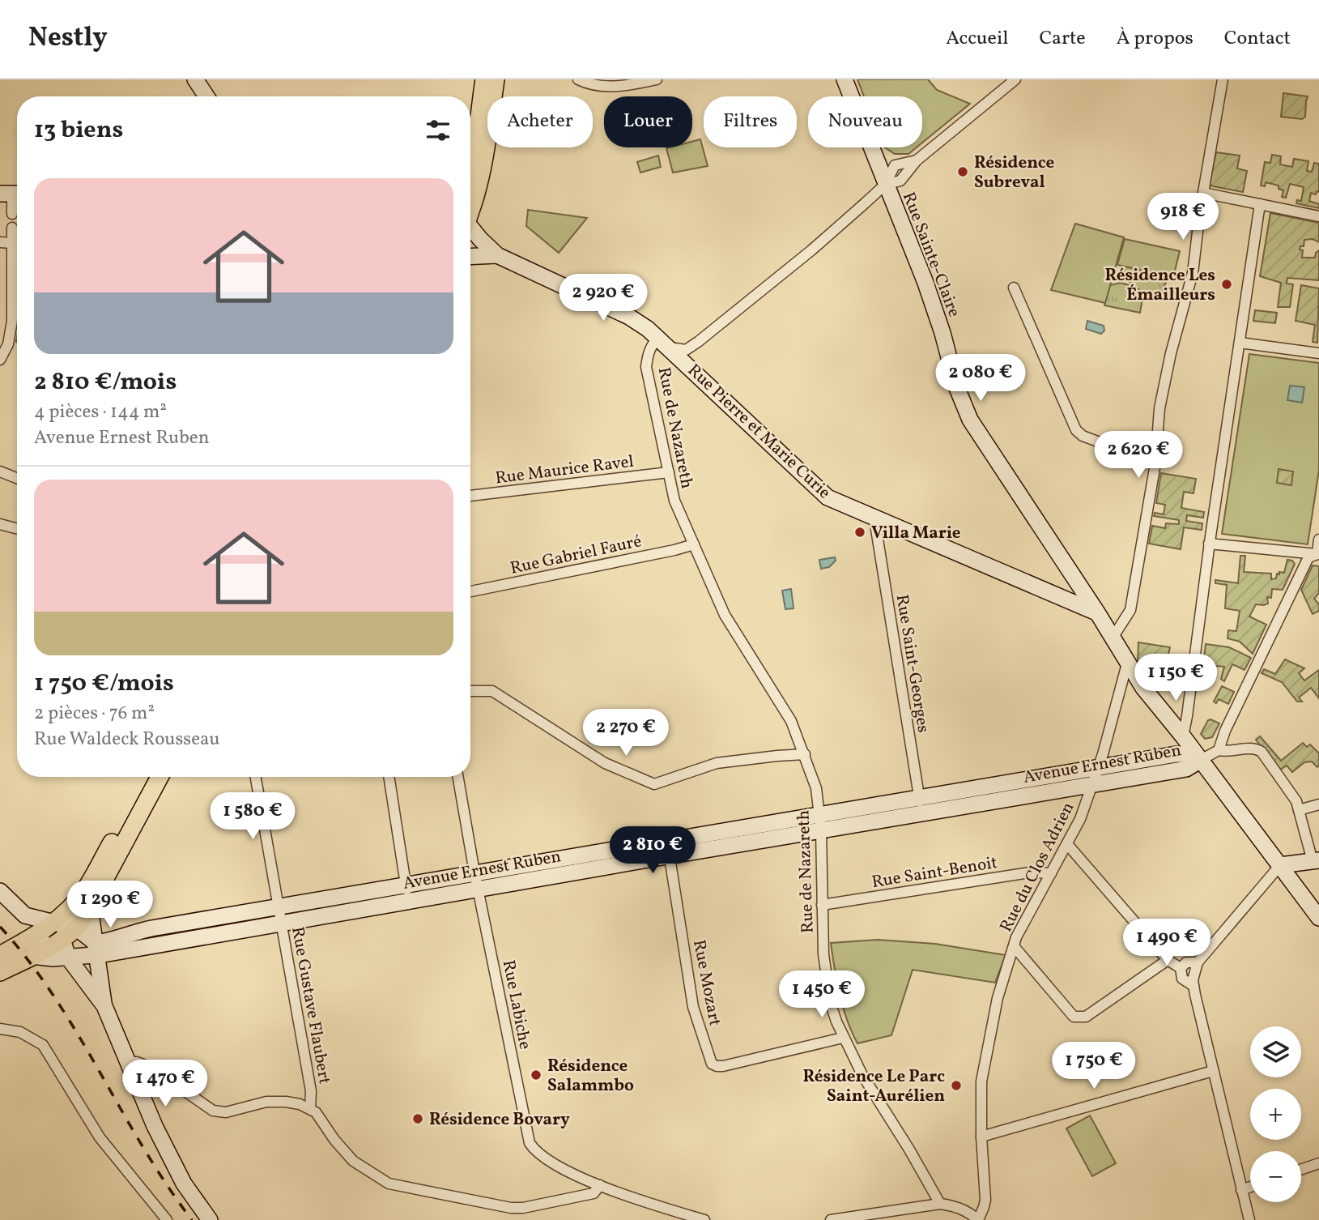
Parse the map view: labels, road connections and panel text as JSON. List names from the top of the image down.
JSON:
{
  "streets": {
    "street": [
      "Rue Sainte-Claire",
      "Rue de Nazareth",
      "Rue Pierre et Marie Curie",
      "Rue Maurice Ravel",
      "Rue Gabriel Fauré",
      "Rue Saint-Georges",
      "Avenue Ernest Ruben",
      "Rue du Clos Adrien",
      "Rue Saint-Benoit",
      "Rue Mozart",
      "Rue Labiche",
      "Rue Gustave Flaubert"
    ]
  },
  "crossings": [
    ["Rue Sainte-Claire", "Rue Pierre et Marie Curie"],
    ["Rue Sainte-Claire", "Avenue Ernest Ruben"],
    ["Rue Sainte-Claire", "Rue du Clos Adrien"],
    ["Rue de Nazareth", "Rue Pierre et Marie Curie"],
    ["Rue de Nazareth", "Rue Maurice Ravel"],
    ["Rue de Nazareth", "Rue Gabriel Fauré"],
    ["Rue de Nazareth", "Avenue Ernest Ruben"],
    ["Rue de Nazareth", "Rue Saint-Benoit"],
    ["Rue de Nazareth", "Rue Mozart"],
    ["Rue Pierre et Marie Curie", "Rue Saint-Georges"],
    ["Rue Saint-Georges", "Avenue Ernest Ruben"],
    ["Avenue Ernest Ruben", "Rue du Clos Adrien"],
    ["Avenue Ernest Ruben", "Rue Mozart"],
    ["Avenue Ernest Ruben", "Rue Labiche"],
    ["Avenue Ernest Ruben", "Rue Gustave Flaubert"],
    ["Rue du Clos Adrien", "Rue Saint-Benoit"]
  ],
  "places": [
    "Résidence Subreval",
    "Résidence Les Émailleurs",
    "Villa Marie",
    "Résidence Salammbo",
    "Résidence Le Parc Saint-Aurélien",
    "Résidence Bovary"
  ],
  "page": {
    "header": "Nestly",
    "nav": [
      "Accueil",
      "Carte",
      "À propos",
      "Contact"
    ],
    "chip": [
      "Acheter",
      "Louer",
      "Filtres",
      "Nouveau"
    ],
    "heading": "13 biens",
    "list": [
      {
        "name": "2 810 €/mois",
        "note": "4 pièces · 144 m² · Avenue Ernest Ruben"
      },
      {
        "name": "1 750 €/mois",
        "note": "2 pièces · 76 m² · Rue Waldeck Rousseau"
      }
    ],
    "price": [
      "918 €",
      "2 920 €",
      "2 080 €",
      "2 620 €",
      "1 150 €",
      "2 270 €",
      "1 580 €",
      "2 810 €",
      "1 290 €",
      "1 490 €",
      "1 450 €",
      "1 750 €",
      "1 470 €"
    ],
    "map_buttons": ["+", "−"]
  }
}
